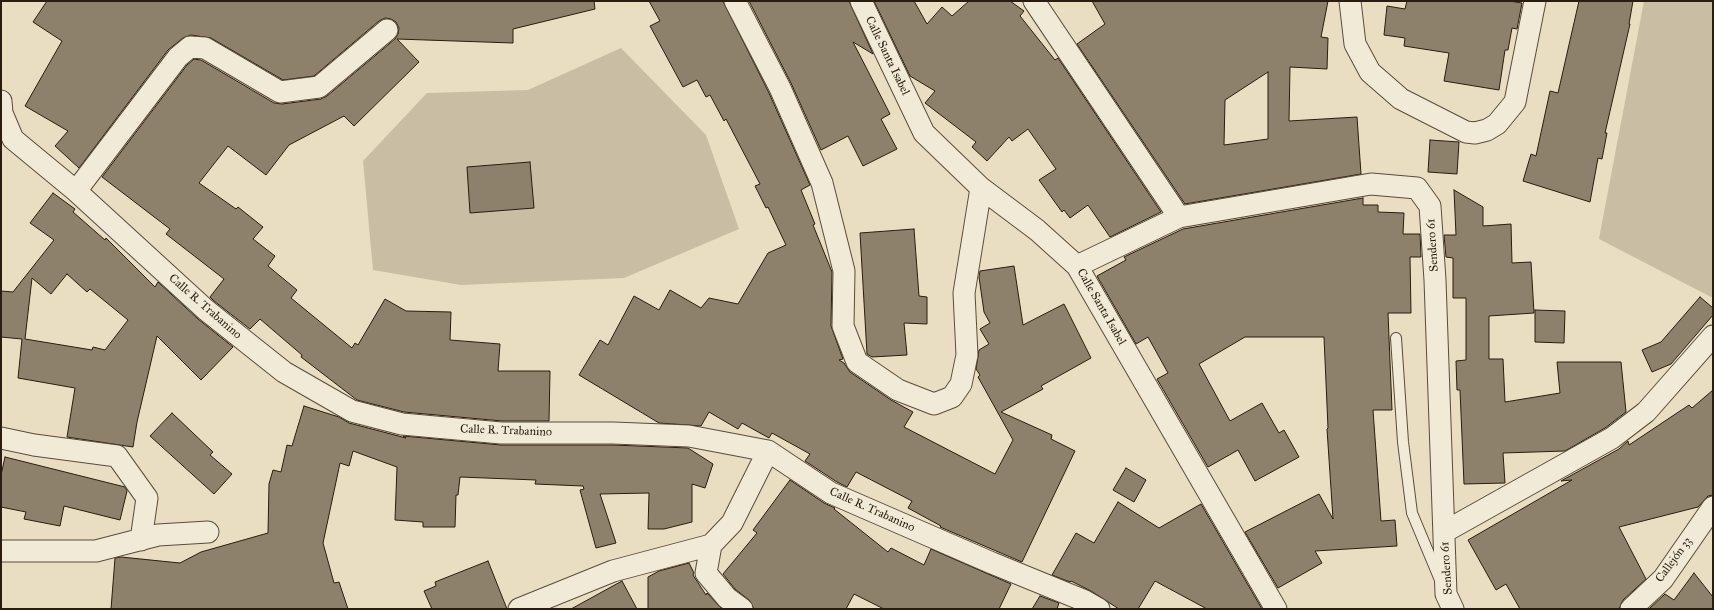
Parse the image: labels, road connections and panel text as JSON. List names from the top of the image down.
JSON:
{
  "streets": {
    "street": [
      "Calle Santa Isabel",
      "Sendero 61",
      "Calle R. Trabanino",
      "Callejón 33"
    ]
  },
  "crossings": [
    ["Calle Santa Isabel", "Sendero 61"]
  ]
}
